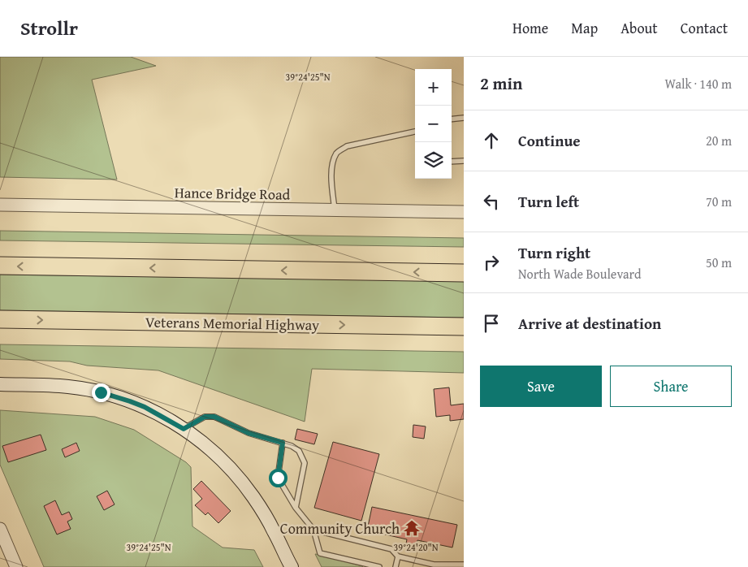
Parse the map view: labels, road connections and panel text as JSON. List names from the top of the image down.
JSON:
{
  "streets": {
    "highway": ["Veterans Memorial Highway"],
    "street": ["Hance Bridge Road"]
  },
  "places": {
    "temple": ["Community Church"]
  },
  "page": {
    "header": "Strollr",
    "nav": [
      "Home",
      "Map",
      "About",
      "Contact"
    ],
    "heading": ["2 min", "Walk · 140 m"],
    "map_buttons": ["+", "−"],
    "list": [
      ["Continue", "20 m"],
      ["Turn left", "70 m"],
      ["Turn right", "North Wade Boulevard", "50 m"],
      "Arrive at destination"
    ],
    "buttons": ["Save", "Share"]
  },
  "coordinates": ["39°24'25\"N", "39°24'20\"N"]
}
